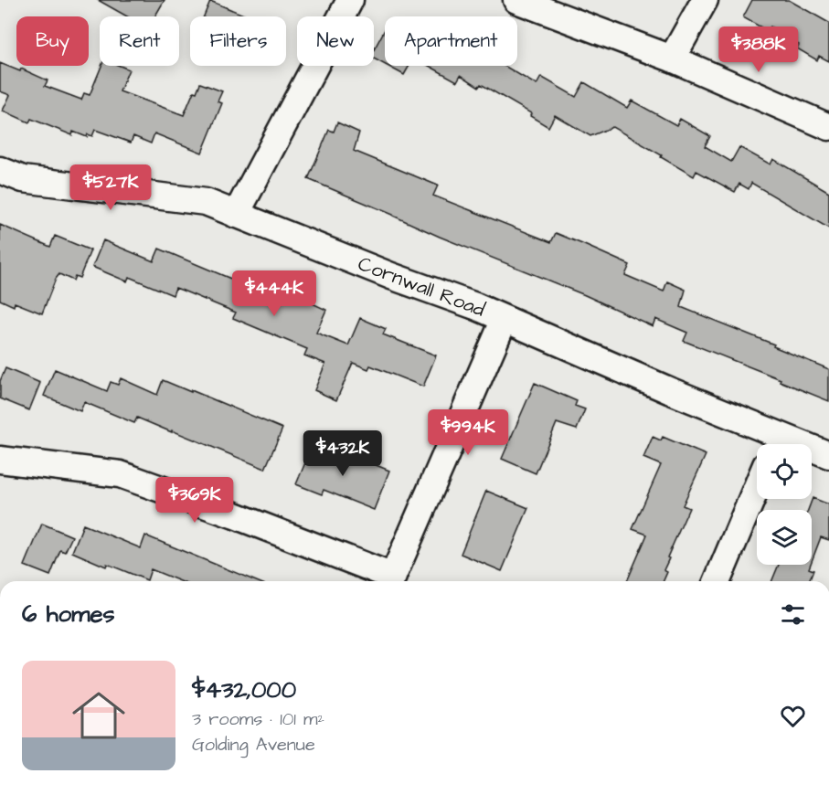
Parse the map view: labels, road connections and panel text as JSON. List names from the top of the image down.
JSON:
{
  "streets": {
    "street": ["Cornwall Road"]
  },
  "page": {
    "chip": [
      "Buy",
      "Rent",
      "Filters",
      "New",
      "Apartment"
    ],
    "price": [
      "$388K",
      "$527K",
      "$444K",
      "$994K",
      "$432K",
      "$369K"
    ],
    "heading": "6 homes",
    "list": [
      {
        "name": "$432,000",
        "note": "3 rooms · 101 m² · Golding Avenue"
      }
    ]
  }
}
